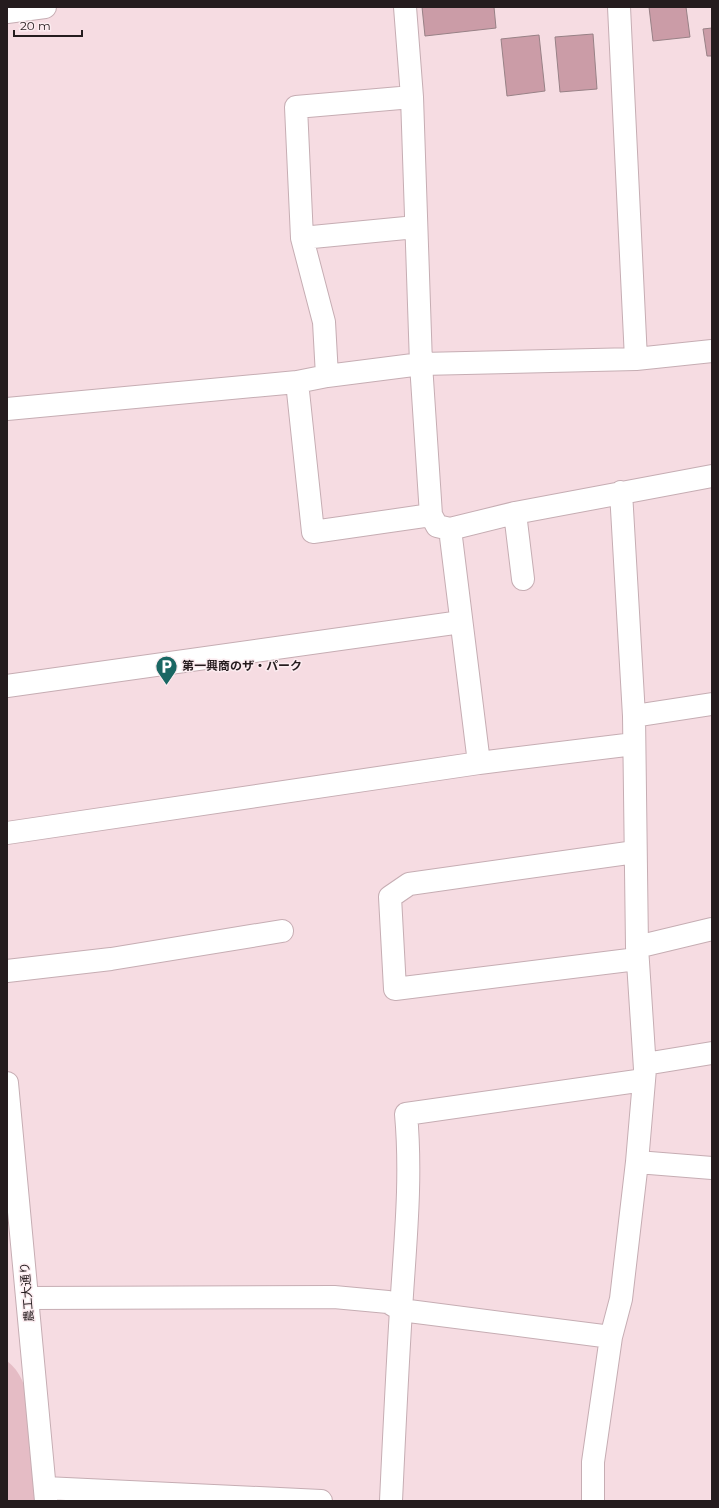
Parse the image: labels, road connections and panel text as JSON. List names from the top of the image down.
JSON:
{
  "streets": {
    "street": ["農工大通り"]
  },
  "places": {
    "parking": ["第一興商のザ・パーク"]
  },
  "scale_bar": "20 m"
}
